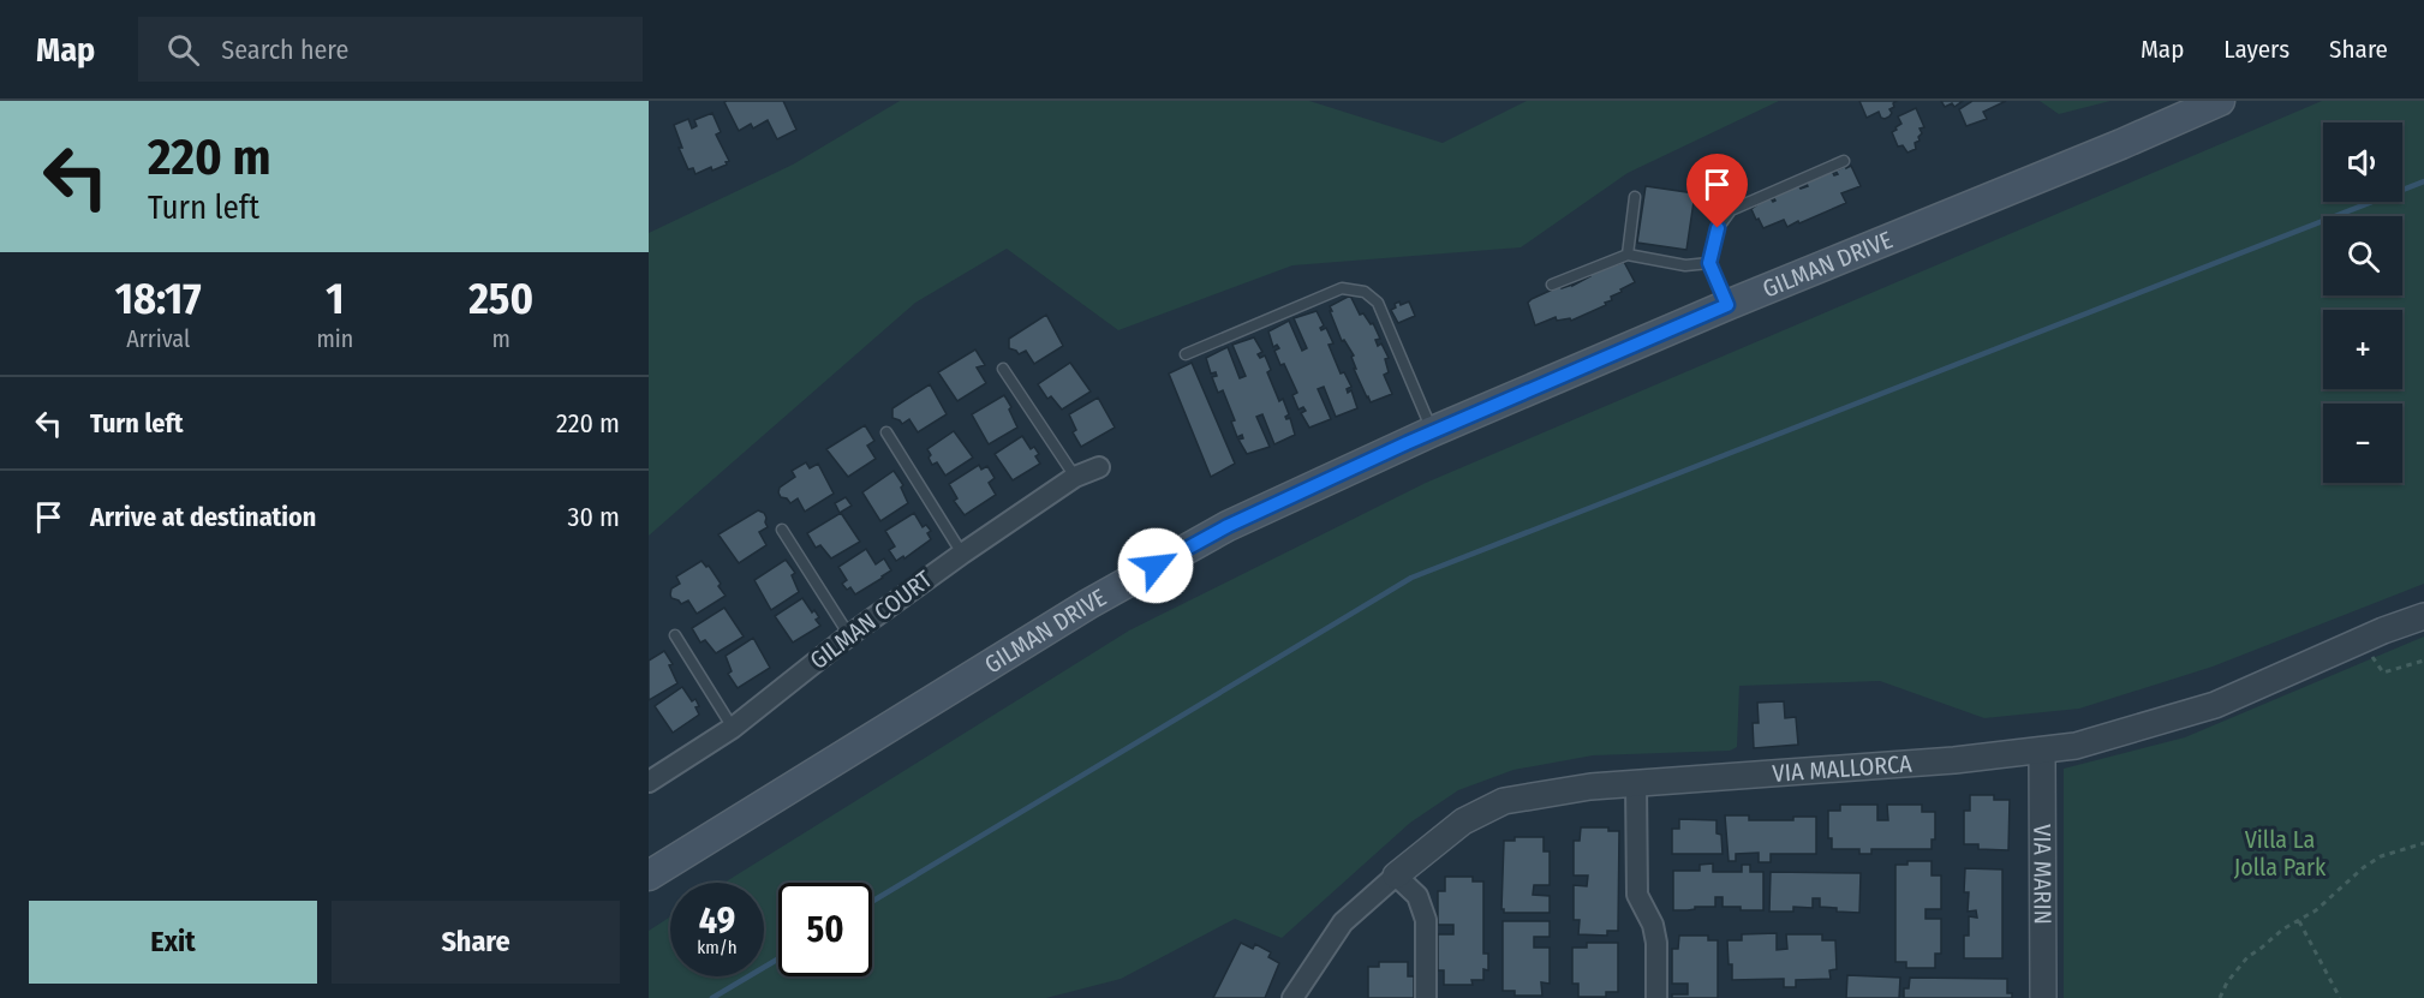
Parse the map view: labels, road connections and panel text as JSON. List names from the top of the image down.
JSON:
{
  "streets": {
    "main road": ["GILMAN DRIVE"],
    "street": ["GILMAN COURT", "VIA MALLORCA", "VIA MARIN"]
  },
  "crossings": [
    ["VIA MALLORCA", "VIA MARIN"]
  ],
  "parks": ["Villa La Jolla Park"],
  "page": {
    "header": "Map",
    "search": "Search here",
    "nav": ["Map", "Layers", "Share"],
    "turn": ["220 m", "Turn left"],
    "map_buttons": ["+", "−"],
    "eta": [
      "18:17",
      "Arrival",
      "1",
      "min",
      "250",
      "m"
    ],
    "list": [
      {
        "name": "Turn left",
        "value": "220 m"
      },
      {
        "name": "Arrive at destination",
        "value": "30 m"
      }
    ],
    "speed": "49 km/h",
    "limit": "50",
    "buttons": ["Exit", "Share"]
  }
}
